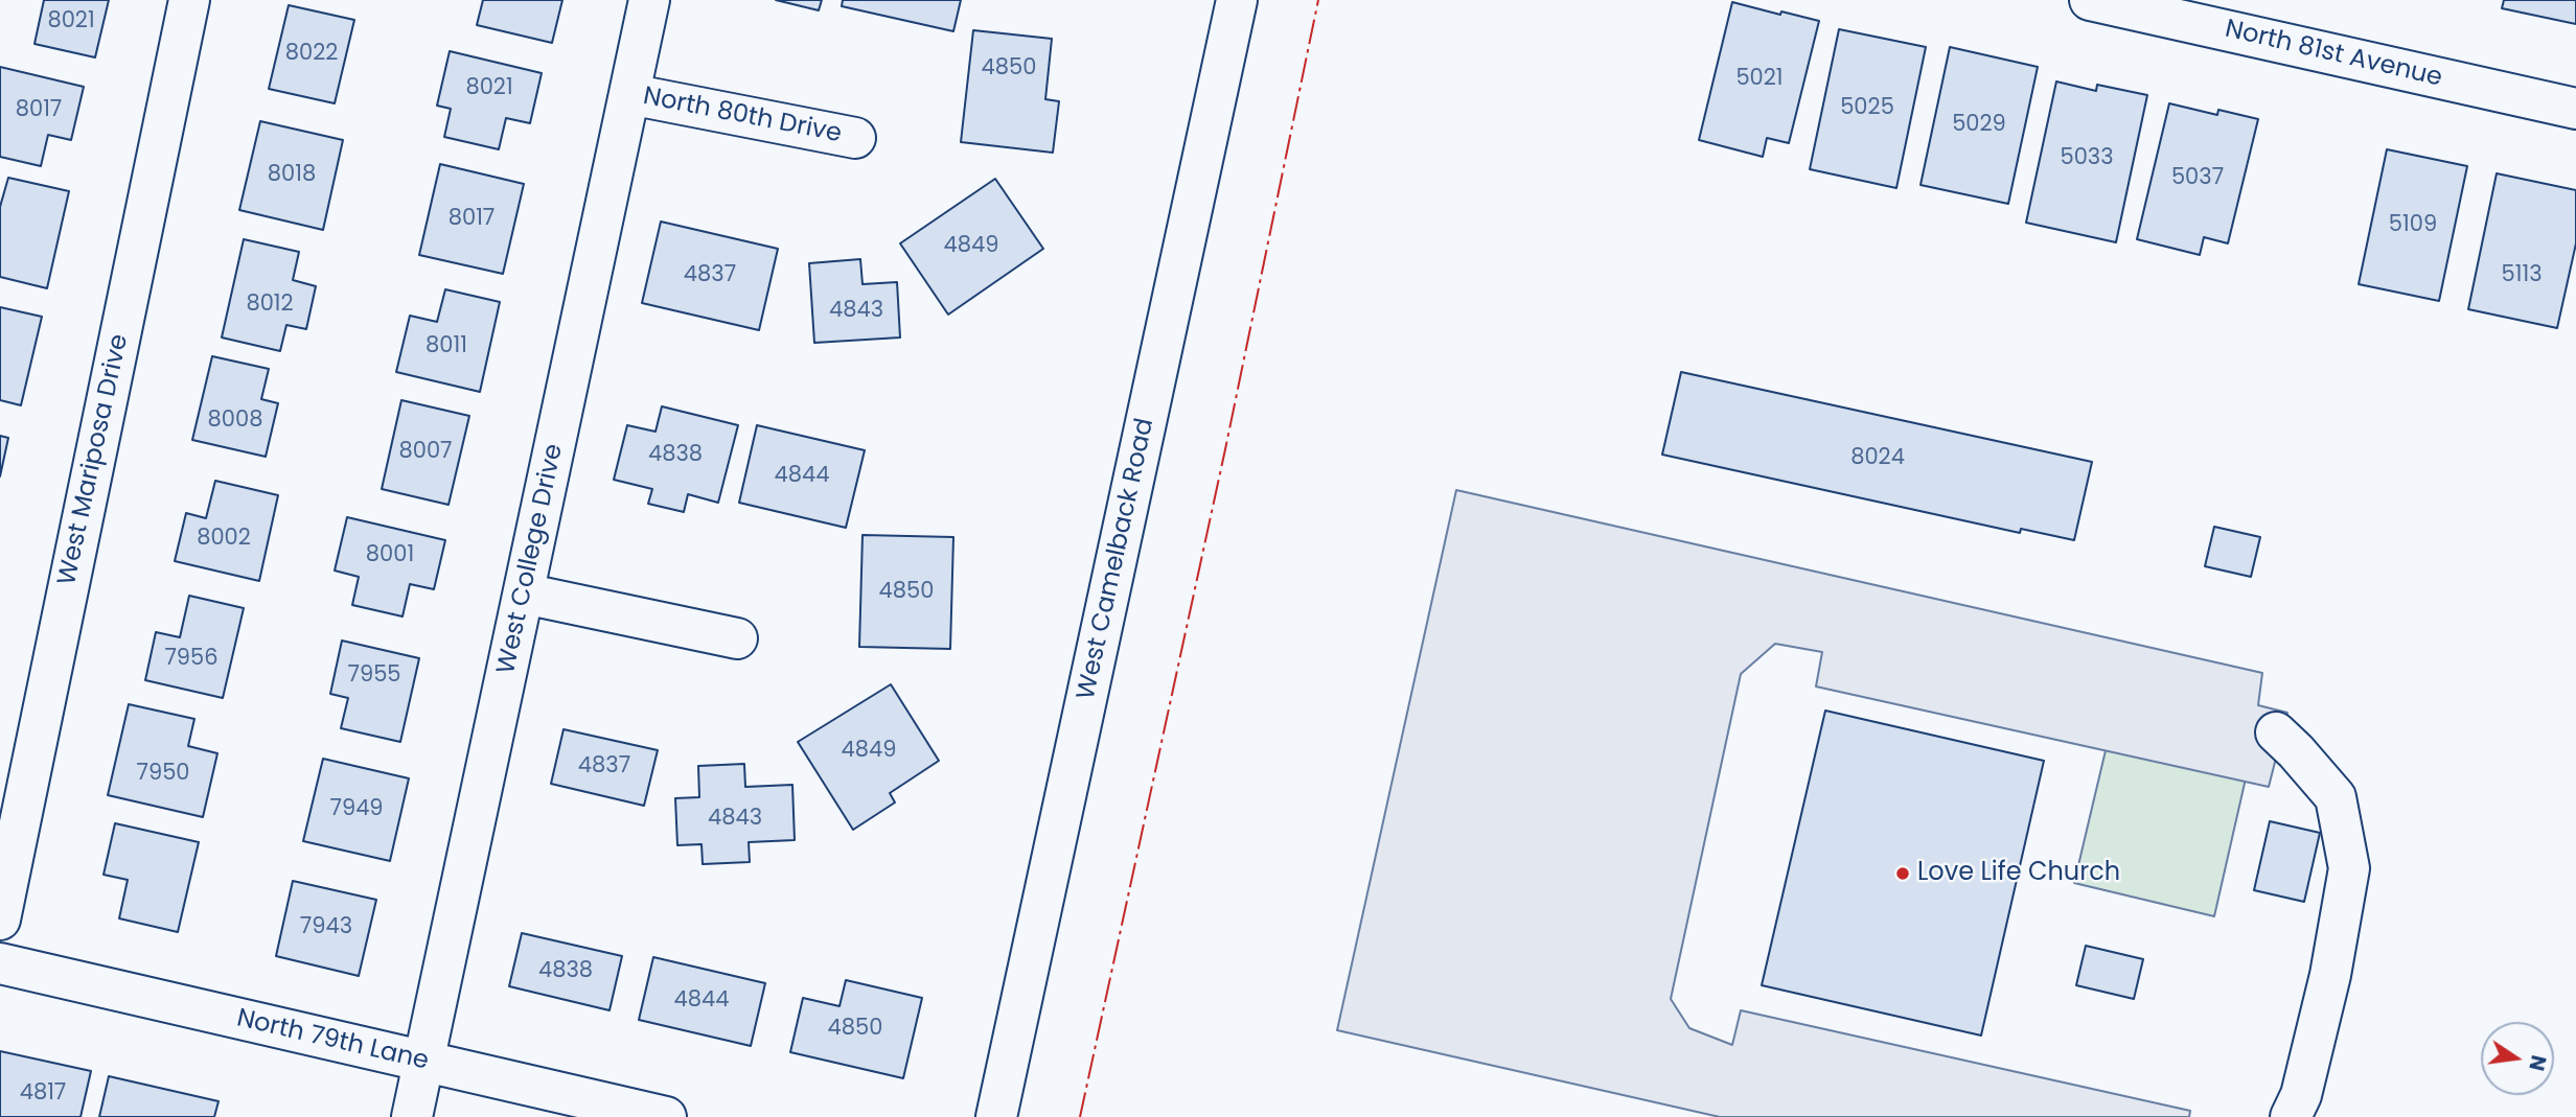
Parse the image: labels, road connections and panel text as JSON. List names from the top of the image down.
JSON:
{
  "streets": {
    "street": [
      "North 81st Avenue",
      "North 80th Drive",
      "West Mariposa Drive",
      "West College Drive",
      "West Camelback Road",
      "North 79th Lane"
    ]
  },
  "crossings": [
    ["North 80th Drive", "West College Drive"],
    ["West College Drive", "North 79th Lane"]
  ],
  "places": ["Love Life Church"],
  "house_numbers": [
    "8021",
    "8022",
    "4850",
    "5021",
    "8021",
    "5025",
    "8017",
    "5029",
    "5033",
    "8018",
    "5037",
    "8017",
    "5109",
    "4849",
    "4837",
    "5113",
    "8012",
    "4843",
    "8011",
    "8008",
    "8007",
    "4838",
    "8024",
    "4844",
    "8002",
    "8001",
    "4850",
    "7956",
    "7955",
    "4849",
    "4837",
    "7950",
    "7949",
    "4843",
    "7943",
    "4838",
    "4844",
    "4850",
    "4817"
  ],
  "north": "right"
}
